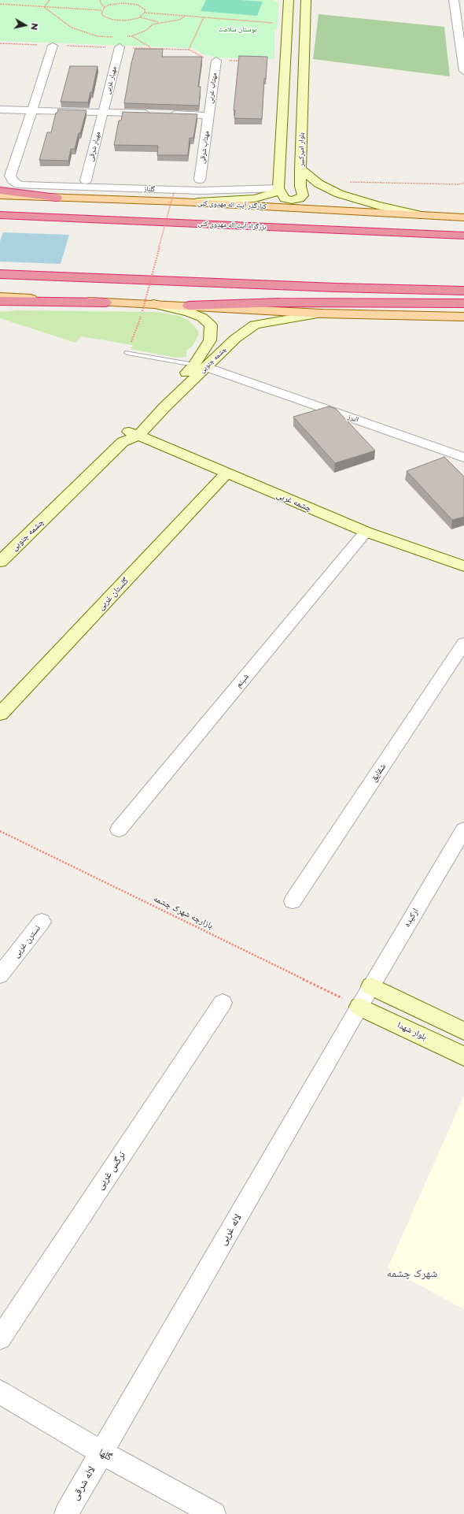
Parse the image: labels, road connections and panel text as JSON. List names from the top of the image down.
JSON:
{
  "streets": {
    "highway": ["بزرگراه آیت اله مهدوی کنی"],
    "main road": [
      "بلوار امیرکبیر",
      "کنارگذر آیت اله مهدوی کنی",
      "چشمه جنوبی",
      "چشمه غربی",
      "گلستان غربی",
      "بلوار شهدا"
    ],
    "street": [
      "مهیار غربی",
      "مهتاب غربی",
      "مهیار شرقی",
      "مهتاب شرقی",
      "گلناز",
      "البرز",
      "شبنم",
      "شقایق",
      "ارکیده",
      "نسترن غربی",
      "نرگس غربی",
      "لاله غربی",
      "گلها",
      "لاله شرقی"
    ],
    "path": ["بازارچه شهرک چشمه"]
  },
  "crossings": [
    ["مهیار غربی", "مهیار شرقی"],
    ["مهتاب غربی", "مهتاب شرقی"],
    ["بلوار امیرکبیر", "کنارگذر آیت اله مهدوی کنی"],
    ["چشمه جنوبی", "البرز"],
    ["چشمه جنوبی", "چشمه غربی"],
    ["چشمه غربی", "گلستان غربی"],
    ["چشمه غربی", "شبنم"],
    ["بازارچه شهرک چشمه", "ارکیده"],
    ["بازارچه شهرک چشمه", "بلوار شهدا"],
    ["بازارچه شهرک چشمه", "لاله غربی"],
    ["ارکیده", "بلوار شهدا"],
    ["ارکیده", "لاله غربی"],
    ["بلوار شهدا", "لاله غربی"],
    ["لاله غربی", "گلها"],
    ["لاله غربی", "لاله شرقی"],
    ["گلها", "لاله شرقی"]
  ],
  "districts": ["شهرک چشمه"],
  "parks": ["بوستان سلامت"],
  "north": "right"
}
